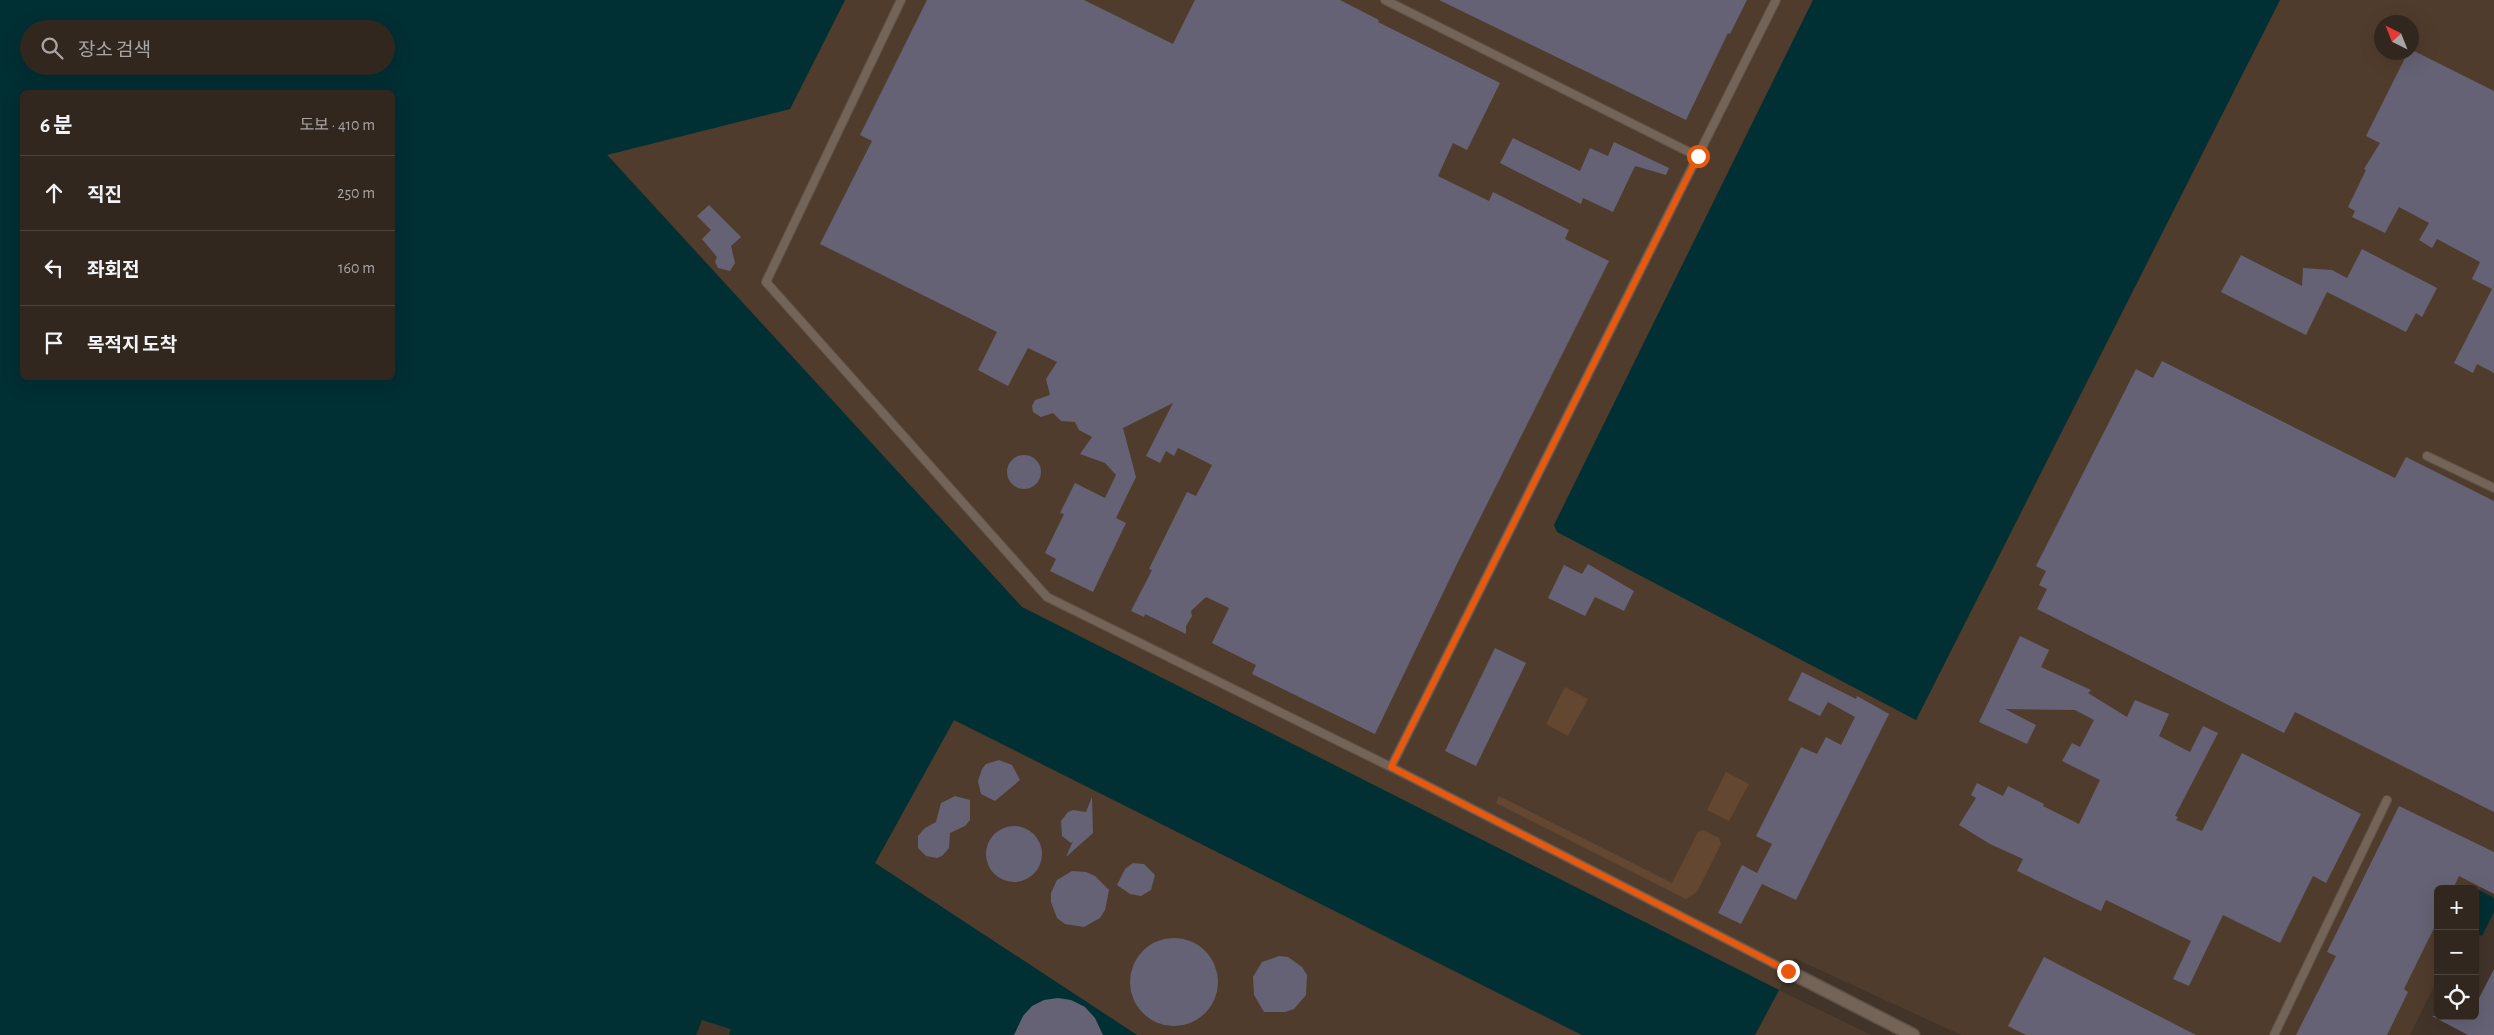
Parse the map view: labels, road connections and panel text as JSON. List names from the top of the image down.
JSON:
{
  "north": "top left",
  "page": {
    "search": "장소 검색",
    "heading": ["6 분", "도보 · 410 m"],
    "list": [
      ["직진", "250 m"],
      ["좌회전", "160 m"],
      "목적지 도착"
    ],
    "map_buttons": ["+", "−"]
  }
}
